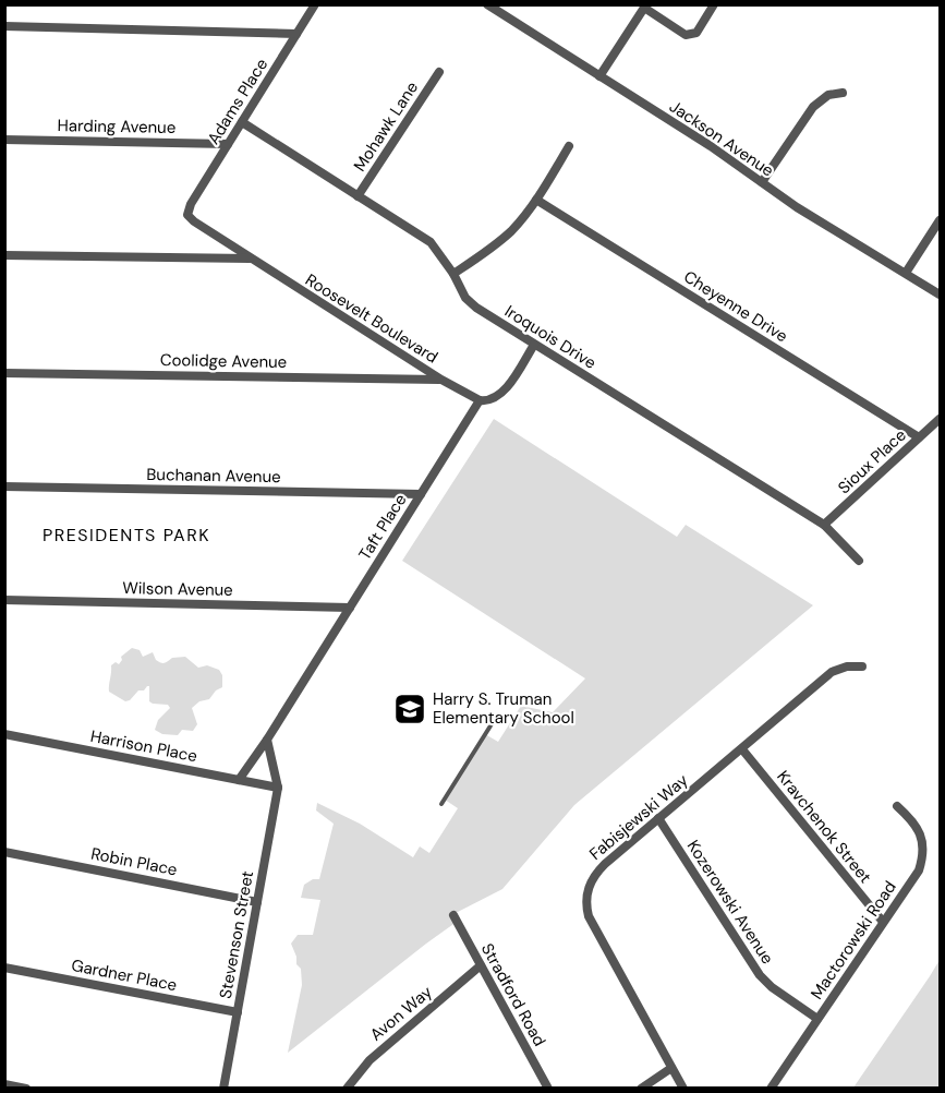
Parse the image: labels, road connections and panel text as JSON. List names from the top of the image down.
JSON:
{
  "streets": {
    "street": [
      "Adams Place",
      "Harding Avenue",
      "Mohawk Lane",
      "Jackson Avenue",
      "Cheyenne Drive",
      "Roosevelt Boulevard",
      "Iroquois Drive",
      "Coolidge Avenue",
      "Sioux Place",
      "Buchanan Avenue",
      "Taft Place",
      "Wilson Avenue",
      "Harrison Place",
      "Fabisjewski Way",
      "Kravchenok Street",
      "Robin Place",
      "Kozerowski Avenue",
      "Stevenson Street",
      "Mactorowski Road",
      "Gardner Place",
      "Stradford Road",
      "Avon Way"
    ]
  },
  "crossings": [
    ["Adams Place", "Harding Avenue"],
    ["Adams Place", "Roosevelt Boulevard"],
    ["Adams Place", "Iroquois Drive"],
    ["Mohawk Lane", "Iroquois Drive"],
    ["Cheyenne Drive", "Sioux Place"],
    ["Roosevelt Boulevard", "Coolidge Avenue"],
    ["Roosevelt Boulevard", "Taft Place"],
    ["Iroquois Drive", "Sioux Place"],
    ["Buchanan Avenue", "Taft Place"],
    ["Taft Place", "Wilson Avenue"],
    ["Taft Place", "Harrison Place"],
    ["Harrison Place", "Stevenson Street"],
    ["Fabisjewski Way", "Kravchenok Street"],
    ["Fabisjewski Way", "Kozerowski Avenue"],
    ["Kravchenok Street", "Mactorowski Road"],
    ["Robin Place", "Stevenson Street"],
    ["Kozerowski Avenue", "Mactorowski Road"],
    ["Stevenson Street", "Gardner Place"],
    ["Stradford Road", "Avon Way"]
  ],
  "districts": ["PRESIDENTS PARK"],
  "places": {
    "school or university": ["Harry S. Truman Elementary School"]
  }
}
